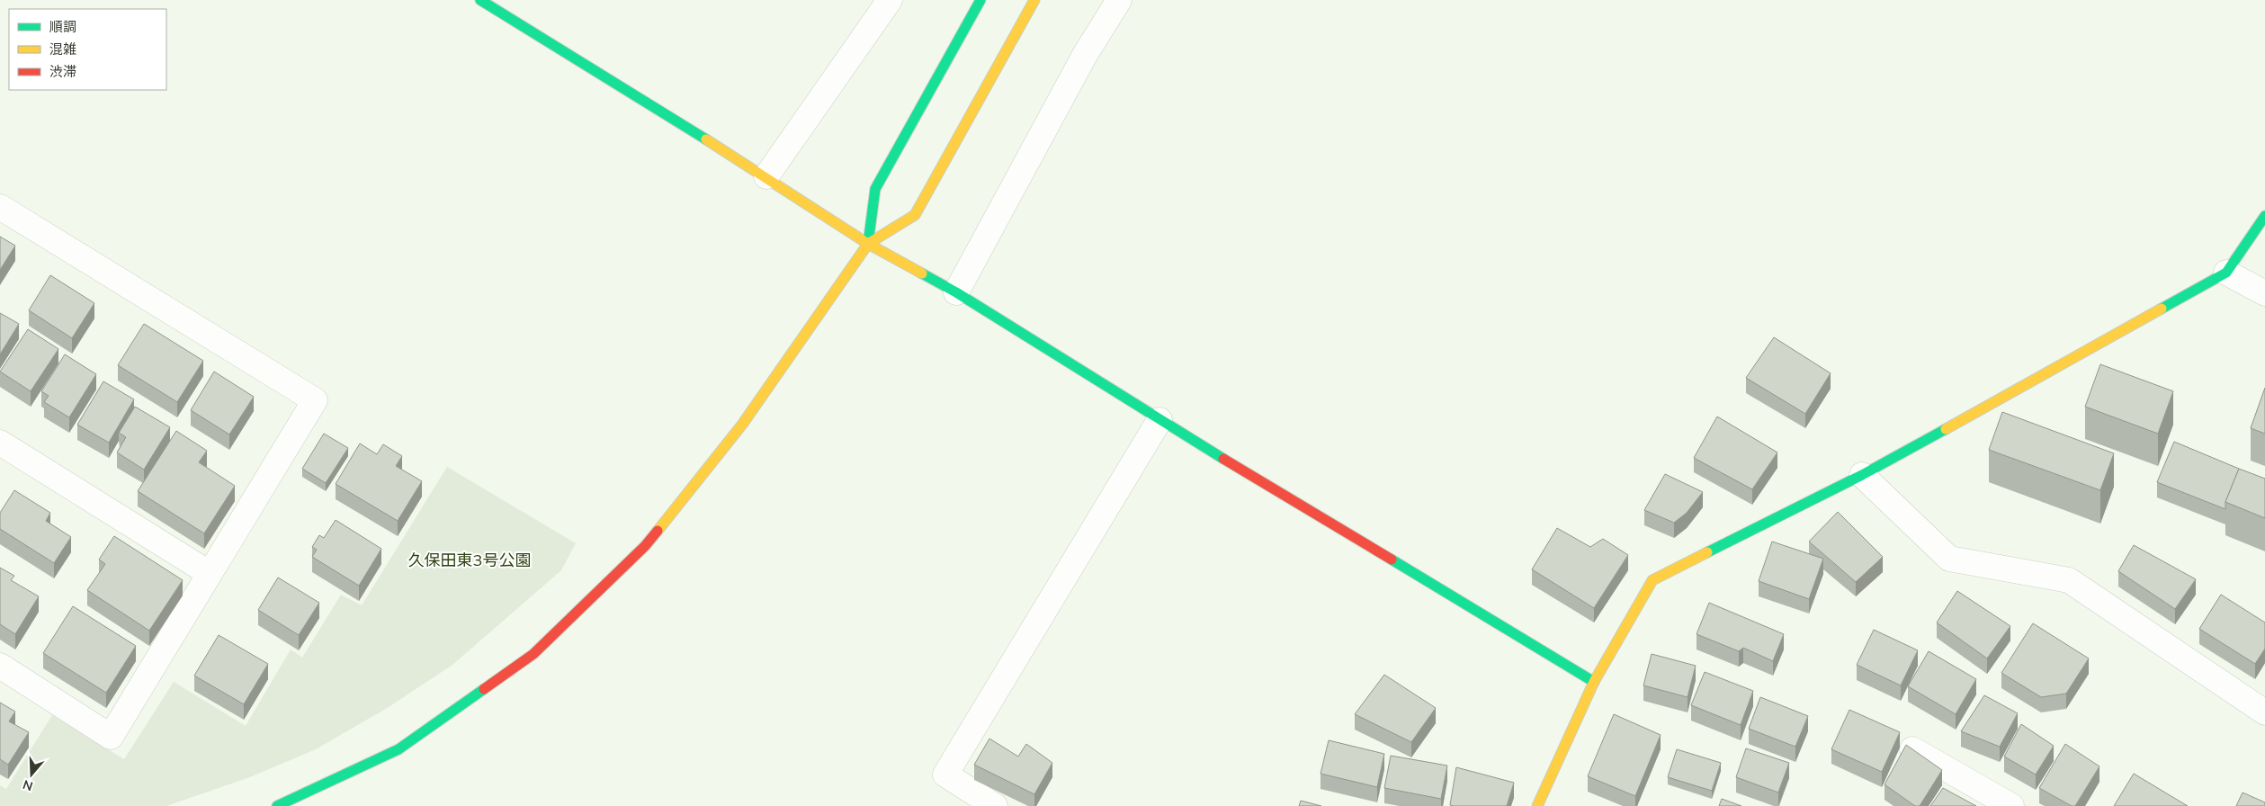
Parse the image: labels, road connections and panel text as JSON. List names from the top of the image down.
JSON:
{
  "parks": ["久保田東3号公園"],
  "legend": ["順調", "混雑", "渋滞"],
  "north": "bottom"
}
